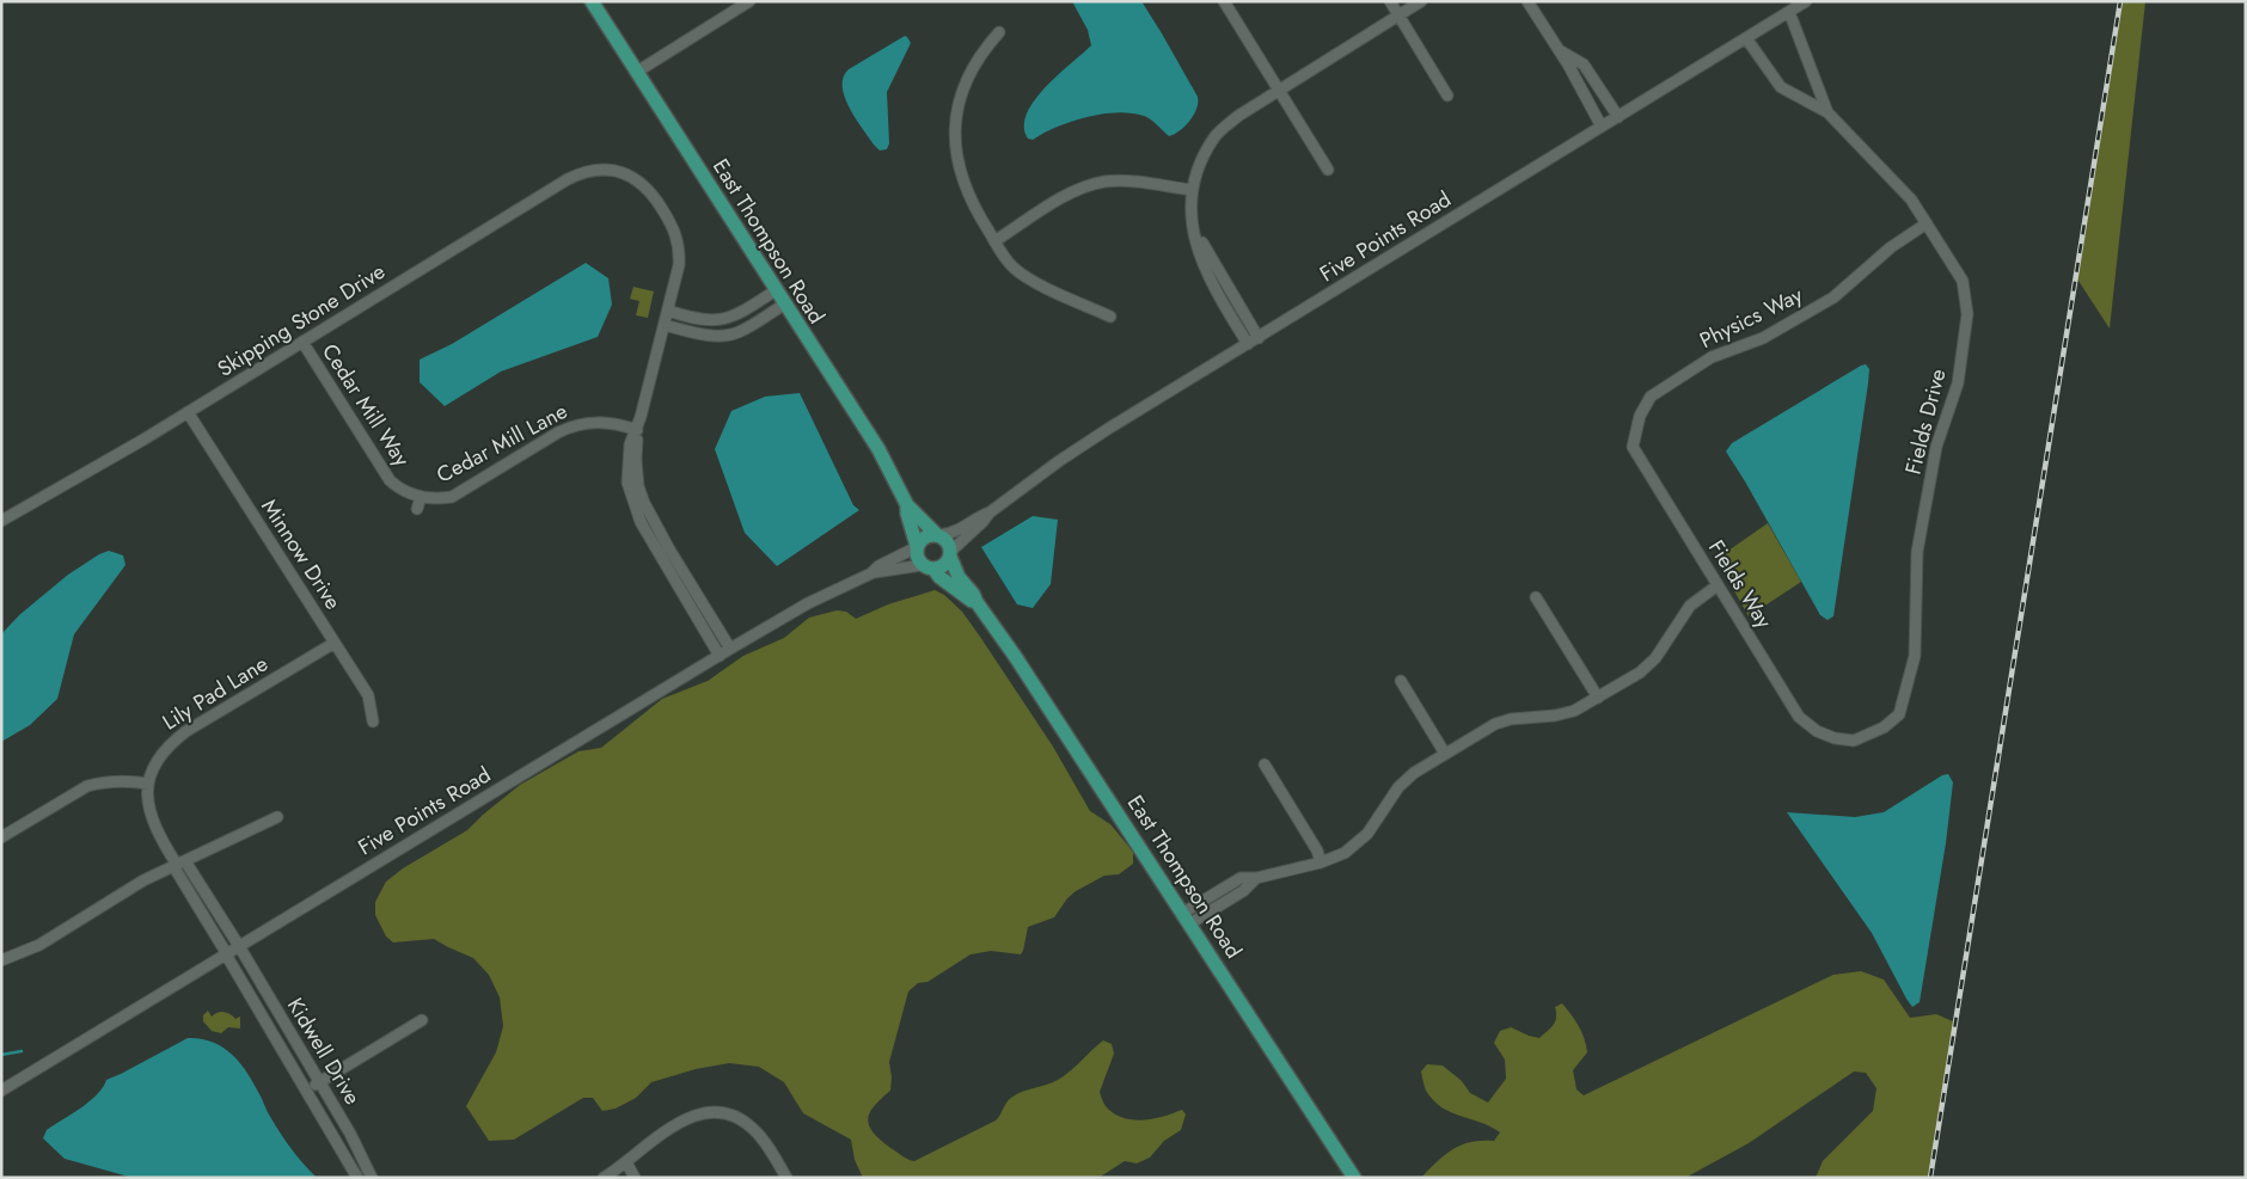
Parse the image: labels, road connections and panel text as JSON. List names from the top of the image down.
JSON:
{
  "streets": {
    "main road": ["East Thompson Road"],
    "street": [
      "Five Points Road",
      "Physics Way",
      "Skipping Stone Drive",
      "Cedar Mill Way",
      "Fields Drive",
      "Cedar Mill Lane",
      "Minnow Drive",
      "Fields Way",
      "Lily Pad Lane",
      "Kidwell Drive"
    ]
  },
  "crossings": [
    ["Five Points Road", "East Thompson Road"],
    ["Five Points Road", "Fields Drive"],
    ["Five Points Road", "Lily Pad Lane"],
    ["Five Points Road", "Kidwell Drive"],
    ["Physics Way", "Fields Drive"],
    ["Physics Way", "Fields Way"],
    ["Skipping Stone Drive", "Cedar Mill Way"],
    ["Skipping Stone Drive", "Minnow Drive"],
    ["Cedar Mill Way", "Cedar Mill Lane"],
    ["Fields Drive", "Fields Way"],
    ["Minnow Drive", "Lily Pad Lane"],
    ["Lily Pad Lane", "Kidwell Drive"]
  ]
}
